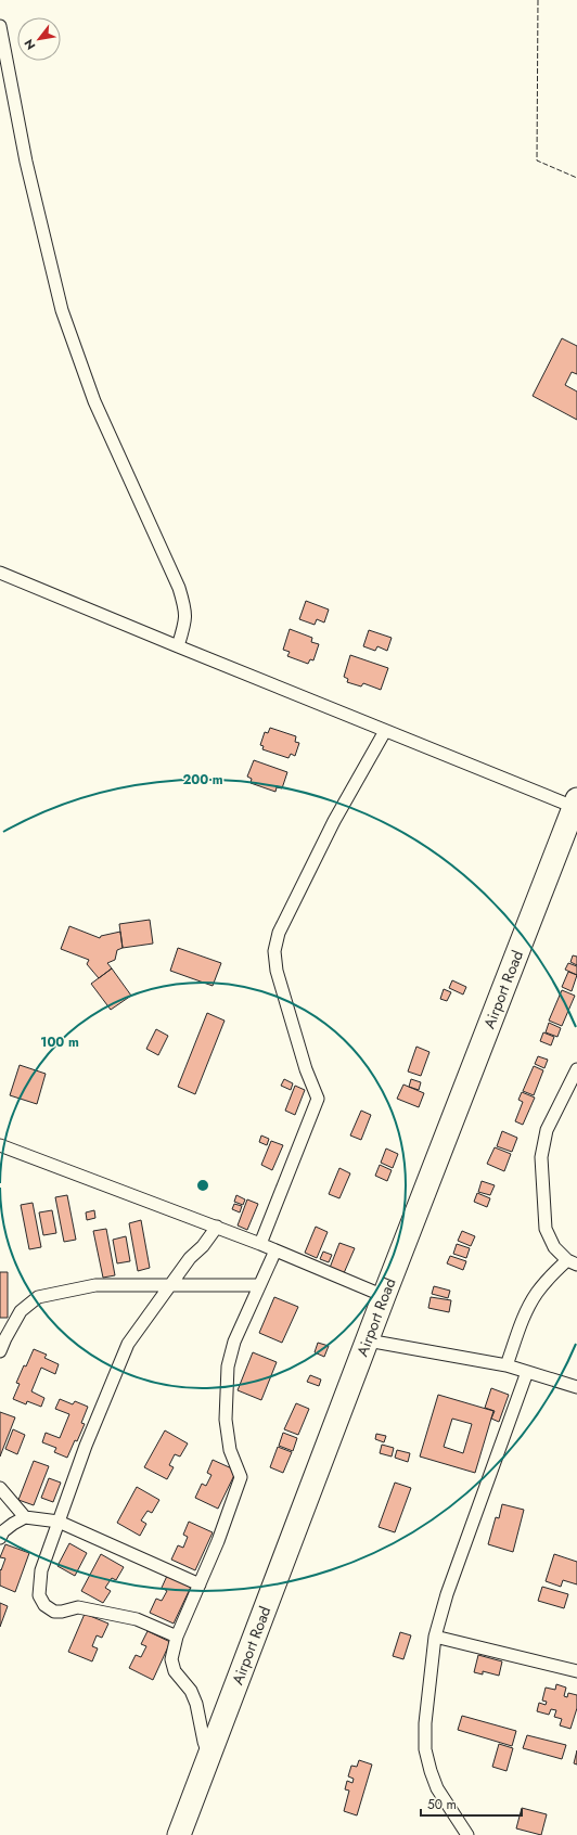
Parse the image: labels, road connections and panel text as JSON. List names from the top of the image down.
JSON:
{
  "streets": {
    "highway": ["Airport Road"]
  },
  "scale_bar": "50 m",
  "north": "bottom left",
  "rings": ["200 m", "100 m"]
}
